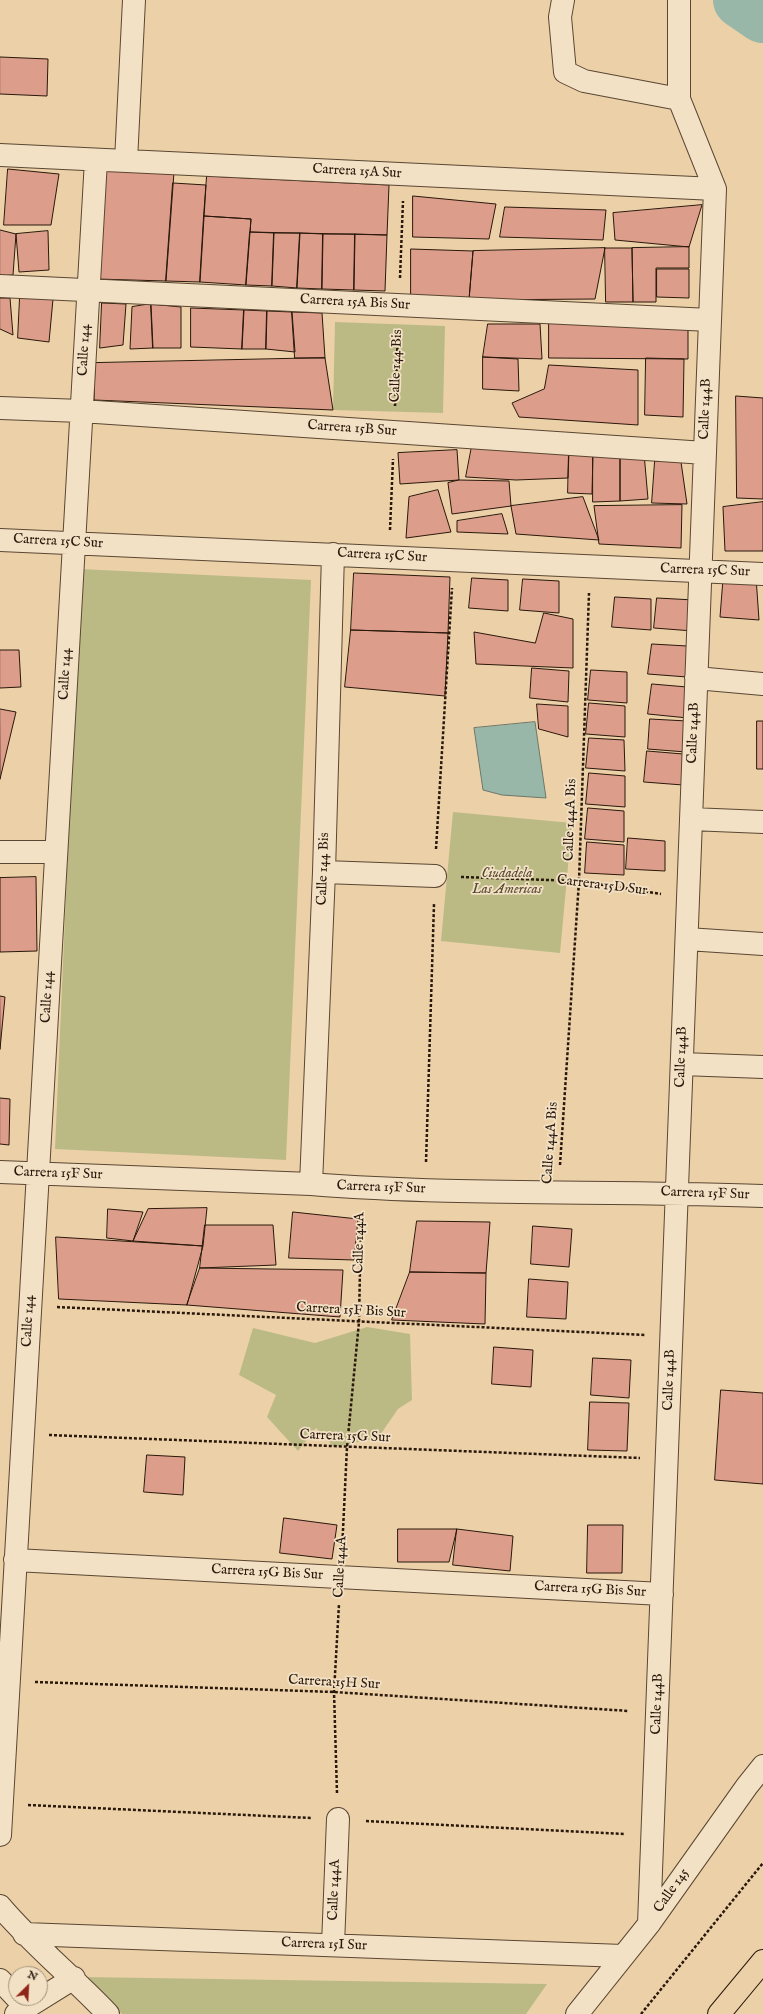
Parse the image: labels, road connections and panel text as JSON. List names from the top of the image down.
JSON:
{
  "streets": {
    "street": [
      "Carrera 15A Sur",
      "Carrera 15A Bis Sur",
      "Calle 144",
      "Calle 144 Bis",
      "Calle 144B",
      "Carrera 15B Sur",
      "Carrera 15C Sur",
      "Carrera 15F Sur",
      "Calle 144A",
      "Carrera 15G Bis Sur",
      "Calle 145",
      "Carrera 15I Sur"
    ],
    "path": [
      "Calle 144A Bis",
      "Carrera 15D Sur",
      "Carrera 15F Bis Sur",
      "Carrera 15G Sur",
      "Carrera 15H Sur"
    ]
  },
  "crossings": [
    ["Carrera 15A Sur", "Calle 144"],
    ["Carrera 15A Sur", "Calle 144 Bis"],
    ["Carrera 15A Sur", "Calle 144B"],
    ["Carrera 15A Bis Sur", "Calle 144"],
    ["Carrera 15A Bis Sur", "Calle 144 Bis"],
    ["Carrera 15A Bis Sur", "Calle 144B"],
    ["Calle 144", "Carrera 15B Sur"],
    ["Calle 144", "Carrera 15C Sur"],
    ["Calle 144", "Carrera 15F Sur"],
    ["Calle 144", "Carrera 15F Bis Sur"],
    ["Calle 144", "Carrera 15G Sur"],
    ["Calle 144", "Carrera 15G Bis Sur"],
    ["Calle 144", "Carrera 15H Sur"],
    ["Calle 144 Bis", "Carrera 15B Sur"],
    ["Calle 144 Bis", "Carrera 15C Sur"],
    ["Calle 144 Bis", "Carrera 15F Sur"],
    ["Calle 144B", "Carrera 15B Sur"],
    ["Calle 144B", "Carrera 15C Sur"],
    ["Calle 144B", "Carrera 15D Sur"],
    ["Calle 144B", "Carrera 15F Sur"],
    ["Calle 144B", "Carrera 15F Bis Sur"],
    ["Calle 144B", "Carrera 15G Sur"],
    ["Calle 144B", "Carrera 15G Bis Sur"],
    ["Calle 144B", "Carrera 15H Sur"],
    ["Calle 144B", "Calle 145"],
    ["Carrera 15C Sur", "Calle 144A Bis"],
    ["Calle 144A Bis", "Carrera 15D Sur"],
    ["Calle 144A Bis", "Carrera 15F Sur"],
    ["Carrera 15F Sur", "Calle 144A"],
    ["Calle 144A", "Carrera 15F Bis Sur"],
    ["Calle 144A", "Carrera 15G Sur"],
    ["Calle 144A", "Carrera 15G Bis Sur"],
    ["Calle 144A", "Carrera 15H Sur"],
    ["Calle 144A", "Carrera 15I Sur"],
    ["Calle 145", "Carrera 15I Sur"]
  ],
  "parks": ["Ciudadela Las Americas"],
  "north": "top right"
}
